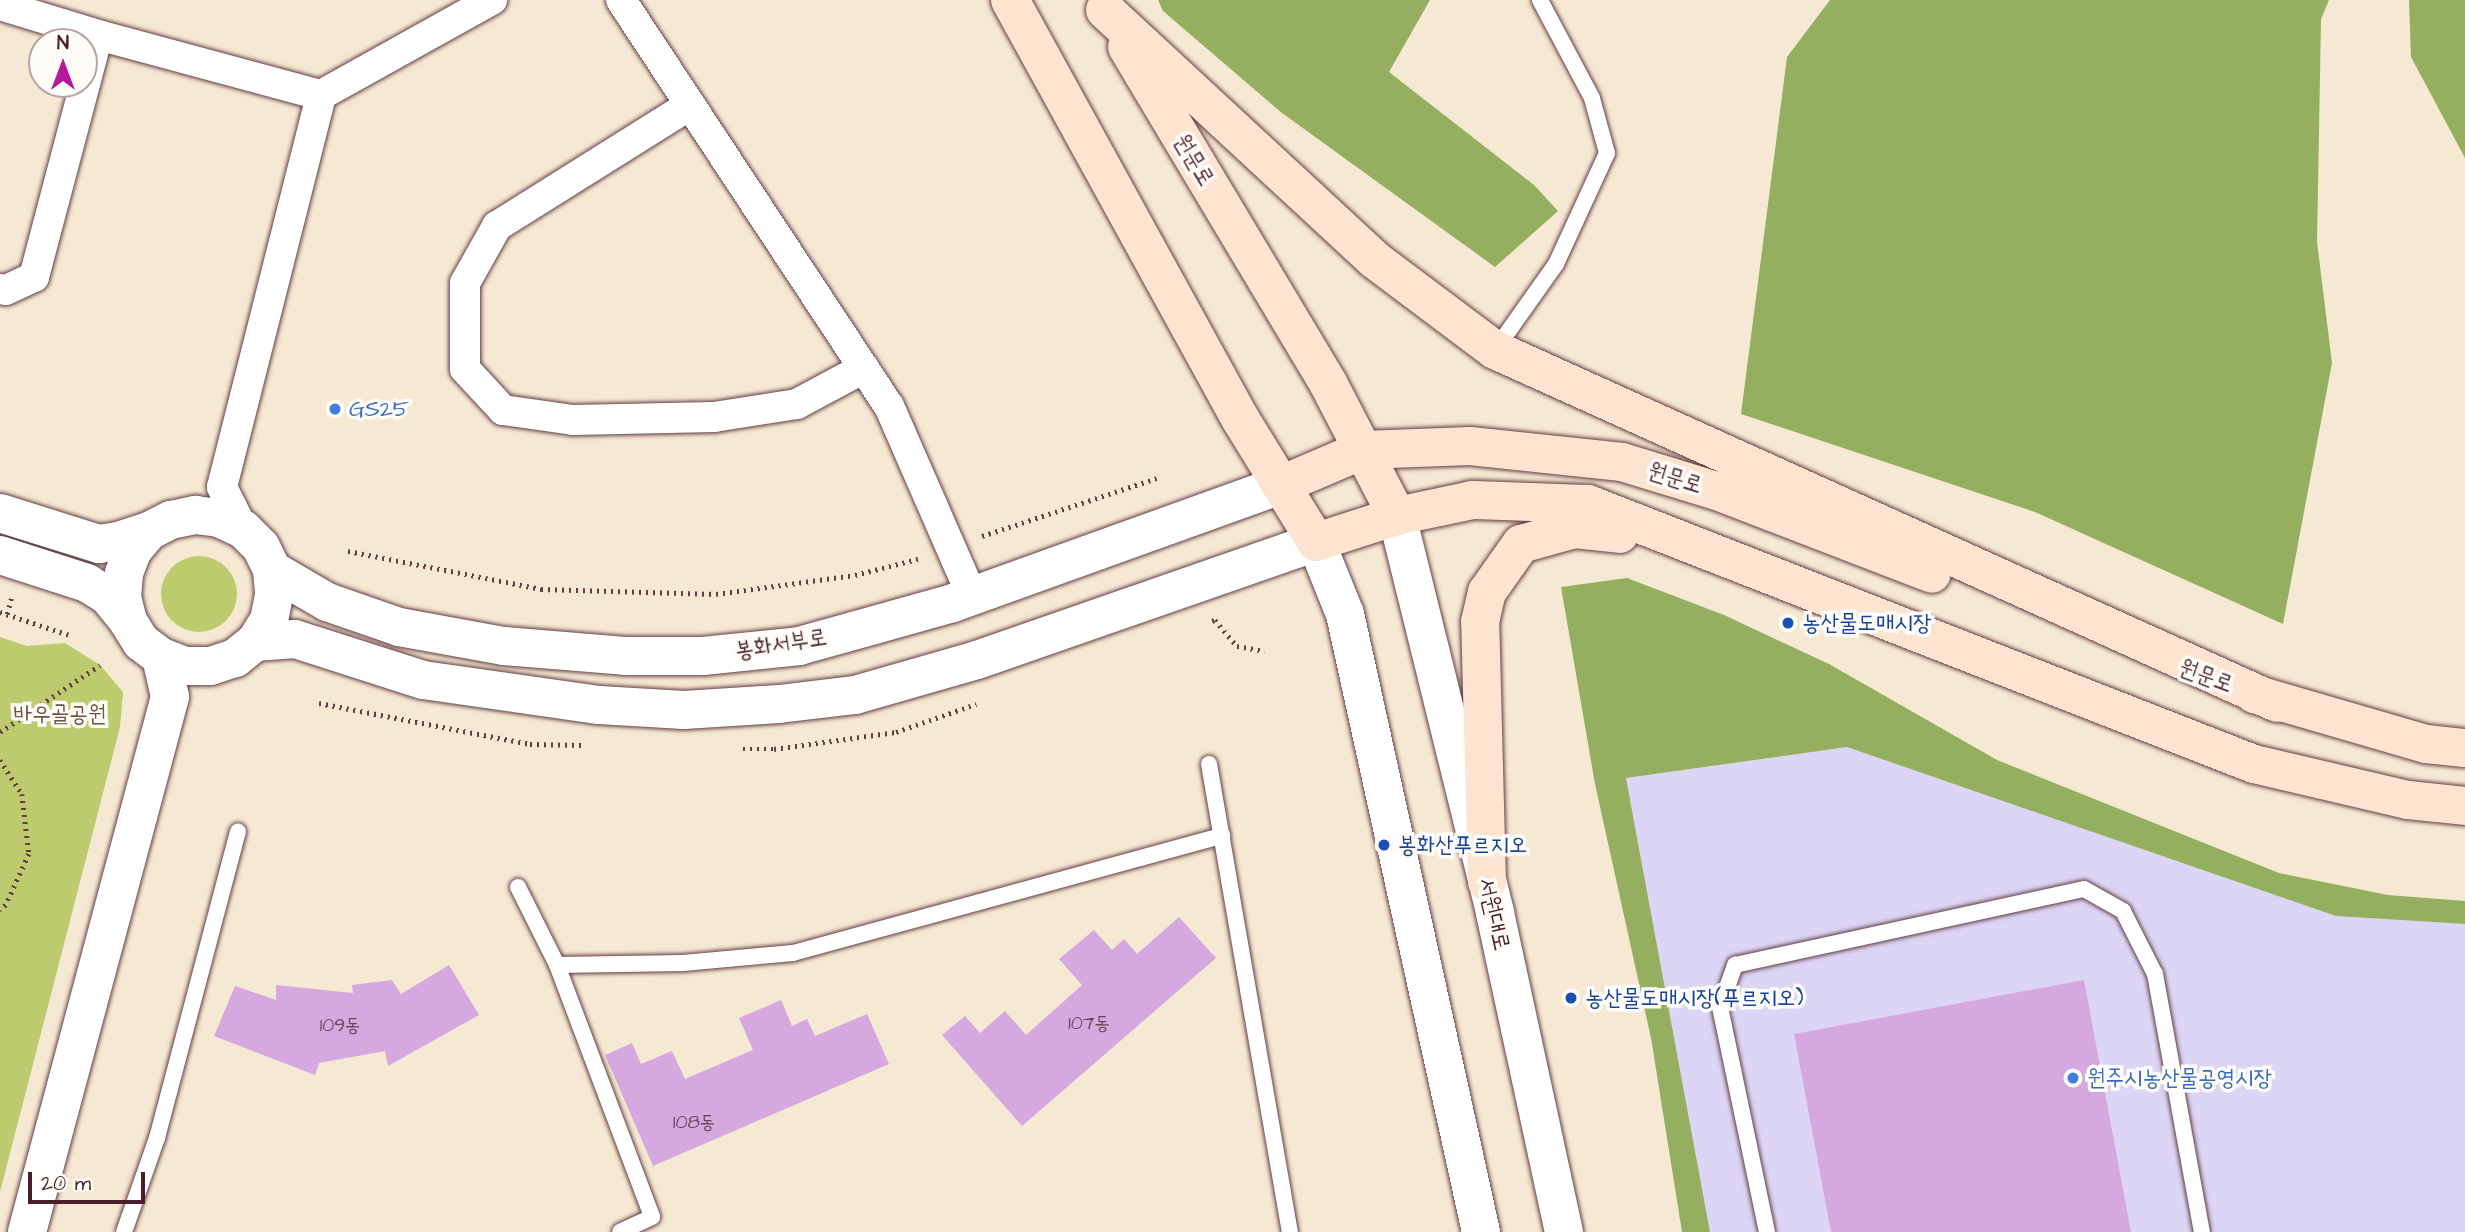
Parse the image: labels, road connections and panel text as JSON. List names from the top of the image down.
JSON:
{
  "streets": {
    "main road": ["원문로"],
    "street": ["봉화서부로", "서원대로"]
  },
  "parks": ["바우골공원"],
  "places": [
    "GS25",
    "농산물도매시장",
    "봉화산푸르지오",
    "농산물도매시장(푸르지오)",
    "원주시농산물공영시장"
  ],
  "house_numbers": ["107동", "109동", "108동"],
  "scale_bar": "20 m",
  "north": "top"
}
